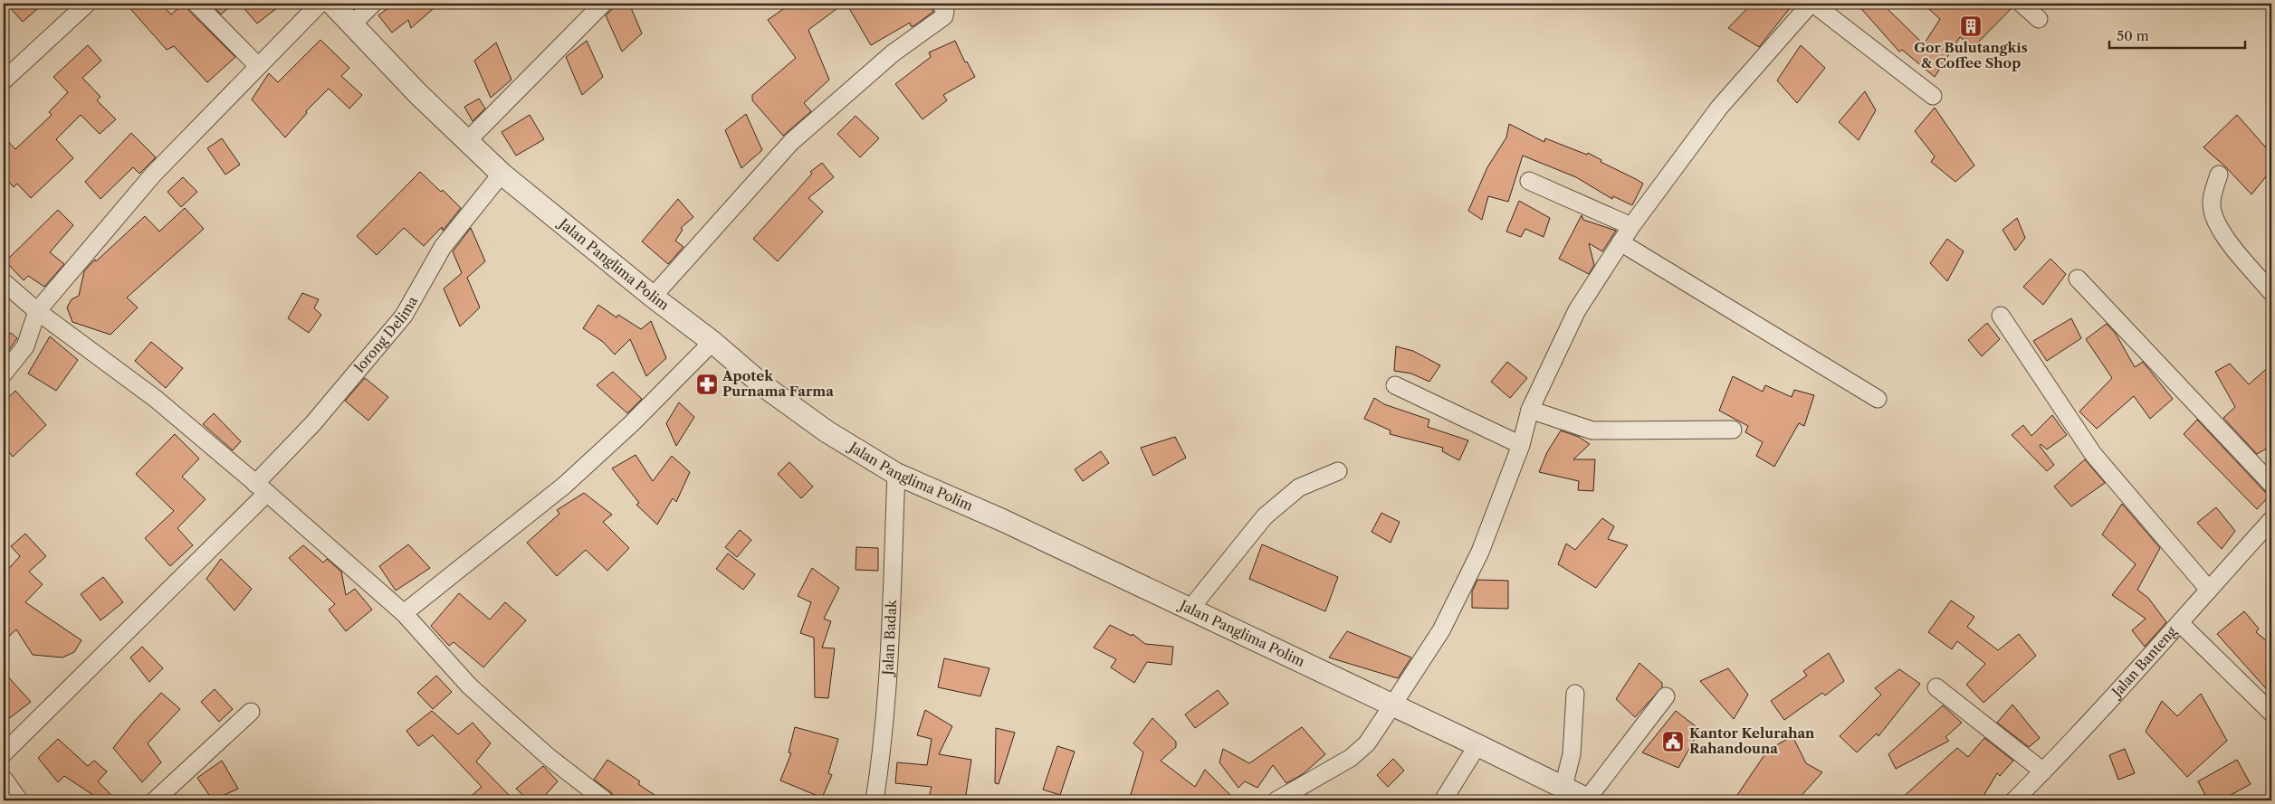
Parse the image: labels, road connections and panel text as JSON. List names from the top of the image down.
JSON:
{
  "streets": {
    "street": [
      "Jalan Panglima Polim",
      "lorong Delima",
      "Jalan Badak",
      "Jalan Banteng"
    ]
  },
  "crossings": [
    ["Jalan Panglima Polim", "lorong Delima"],
    ["Jalan Panglima Polim", "Jalan Badak"]
  ],
  "places": {
    "building": ["Gor Bulutangkis & Coffee Shop"],
    "pharmacy": ["Apotek Purnama Farma"],
    "public building": ["Kantor Kelurahan Rahandouna"]
  },
  "scale_bar": "50 m"
}
